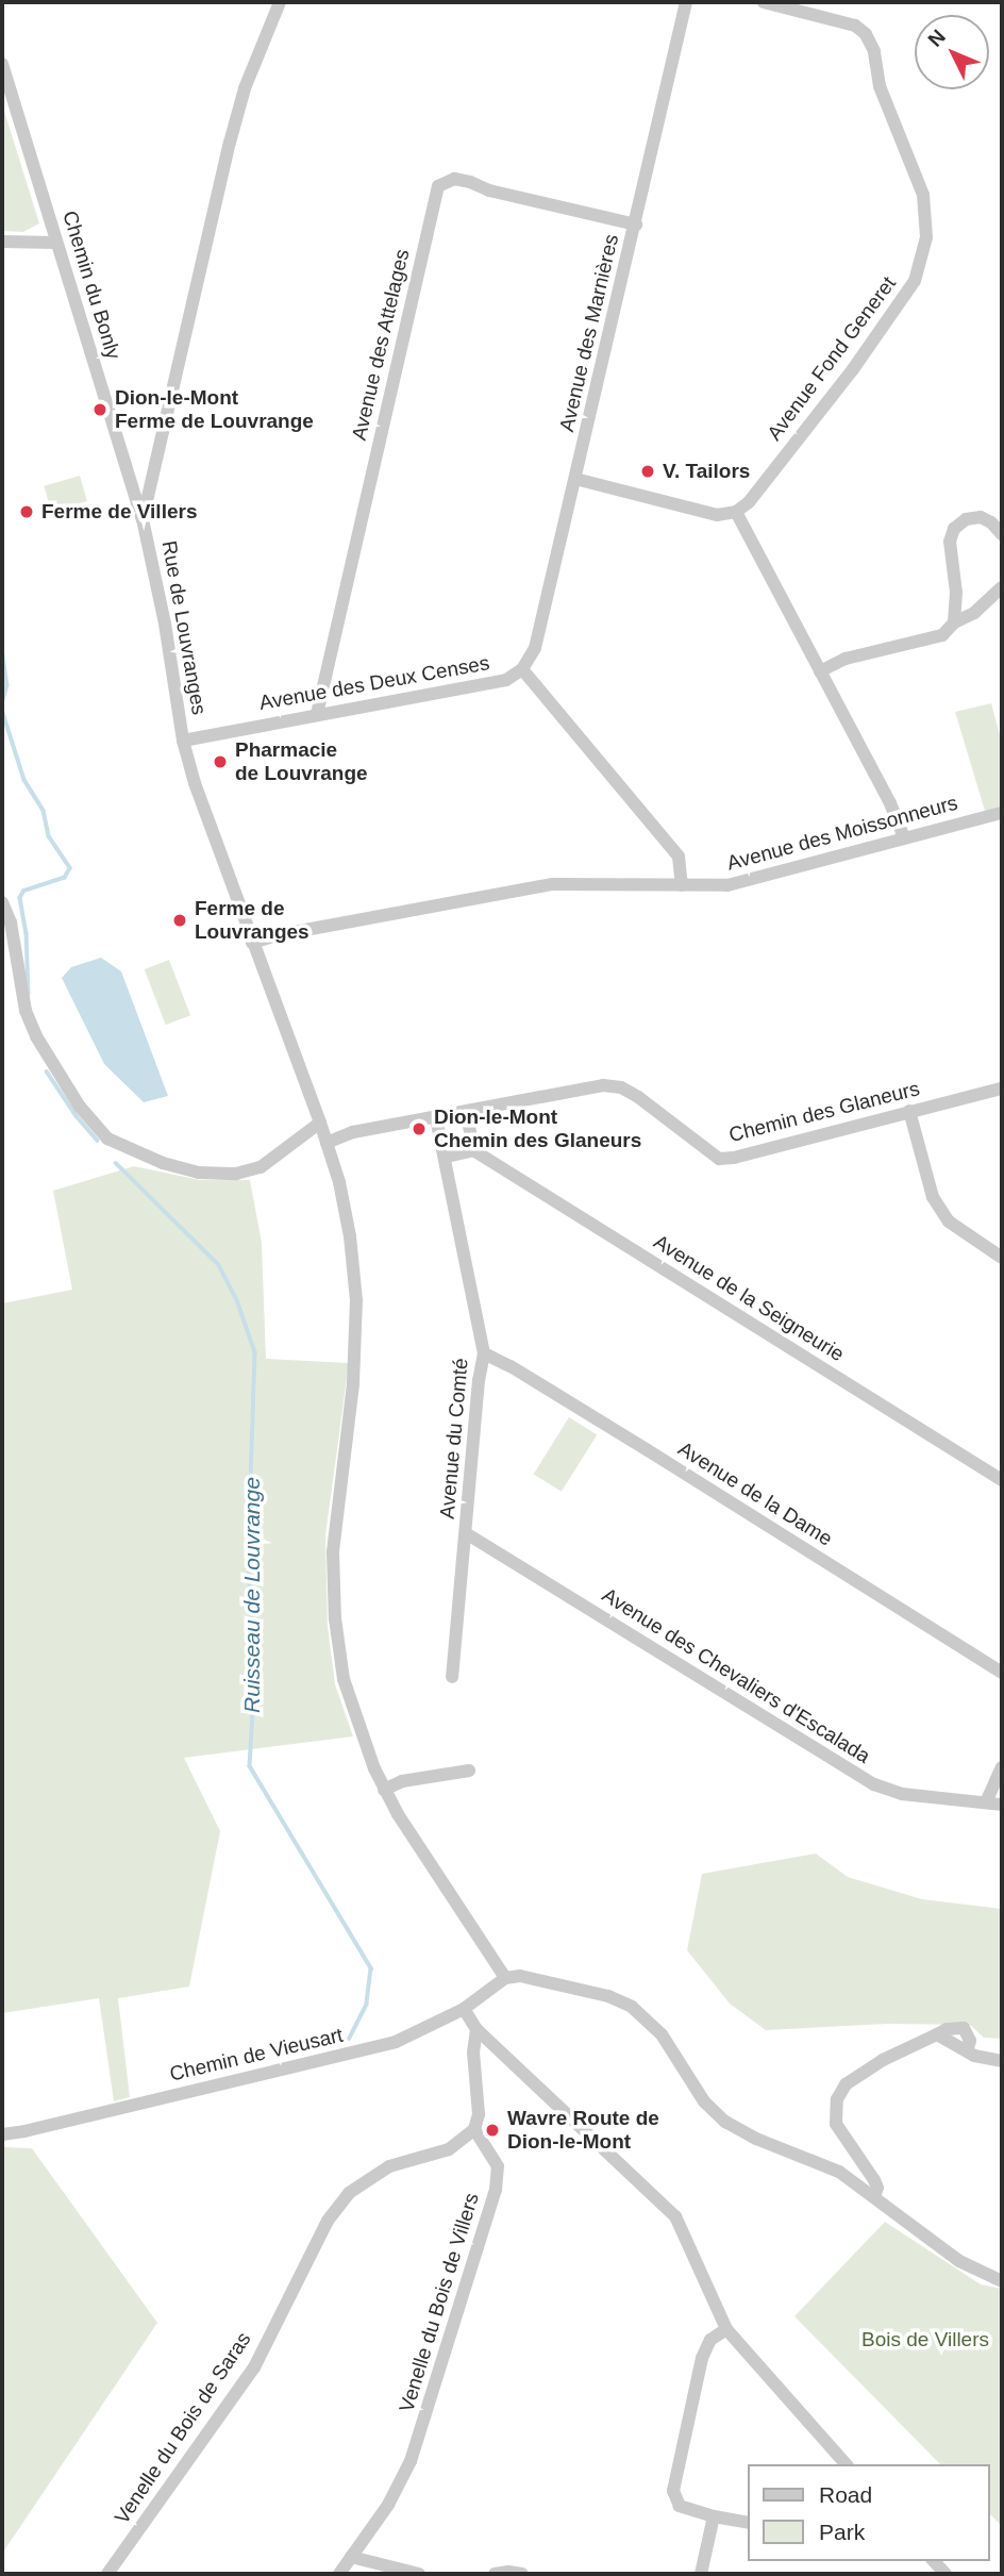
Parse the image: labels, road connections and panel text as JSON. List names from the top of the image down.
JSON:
{
  "streets": {
    "street": [
      "Chemin du Bonly",
      "Avenue des Marnières",
      "Avenue des Attelages",
      "Avenue Fond Generet",
      "Rue de Louvranges",
      "Avenue des Deux Censes",
      "Avenue des Moissonneurs",
      "Chemin des Glaneurs",
      "Avenue de la Seigneurie",
      "Avenue du Comté",
      "Avenue de la Dame",
      "Avenue des Chevaliers d'Escalada",
      "Chemin de Vieusart",
      "Venelle du Bois de Villers",
      "Venelle du Bois de Saras"
    ]
  },
  "crossings": [
    ["Chemin du Bonly", "Rue de Louvranges"],
    ["Avenue des Marnières", "Avenue des Attelages"],
    ["Avenue des Marnières", "Avenue des Deux Censes"],
    ["Avenue des Attelages", "Avenue des Deux Censes"],
    ["Rue de Louvranges", "Avenue des Deux Censes"],
    ["Rue de Louvranges", "Avenue des Moissonneurs"],
    ["Rue de Louvranges", "Chemin des Glaneurs"],
    ["Rue de Louvranges", "Chemin de Vieusart"],
    ["Chemin des Glaneurs", "Avenue du Comté"],
    ["Avenue du Comté", "Avenue de la Dame"],
    ["Avenue du Comté", "Avenue des Chevaliers d'Escalada"],
    ["Venelle du Bois de Villers", "Venelle du Bois de Saras"]
  ],
  "water": ["Ruisseau de Louvrange"],
  "parks": ["Bois de Villers"],
  "places": [
    "Dion-le-Mont Ferme de Louvrange",
    "V. Tailors",
    "Ferme de Villers",
    "Pharmacie de Louvrange",
    "Ferme de Louvranges",
    "Dion-le-Mont Chemin des Glaneurs",
    "Wavre Route de Dion-le-Mont"
  ],
  "legend": ["Road", "Park"],
  "north": "top left"
}
